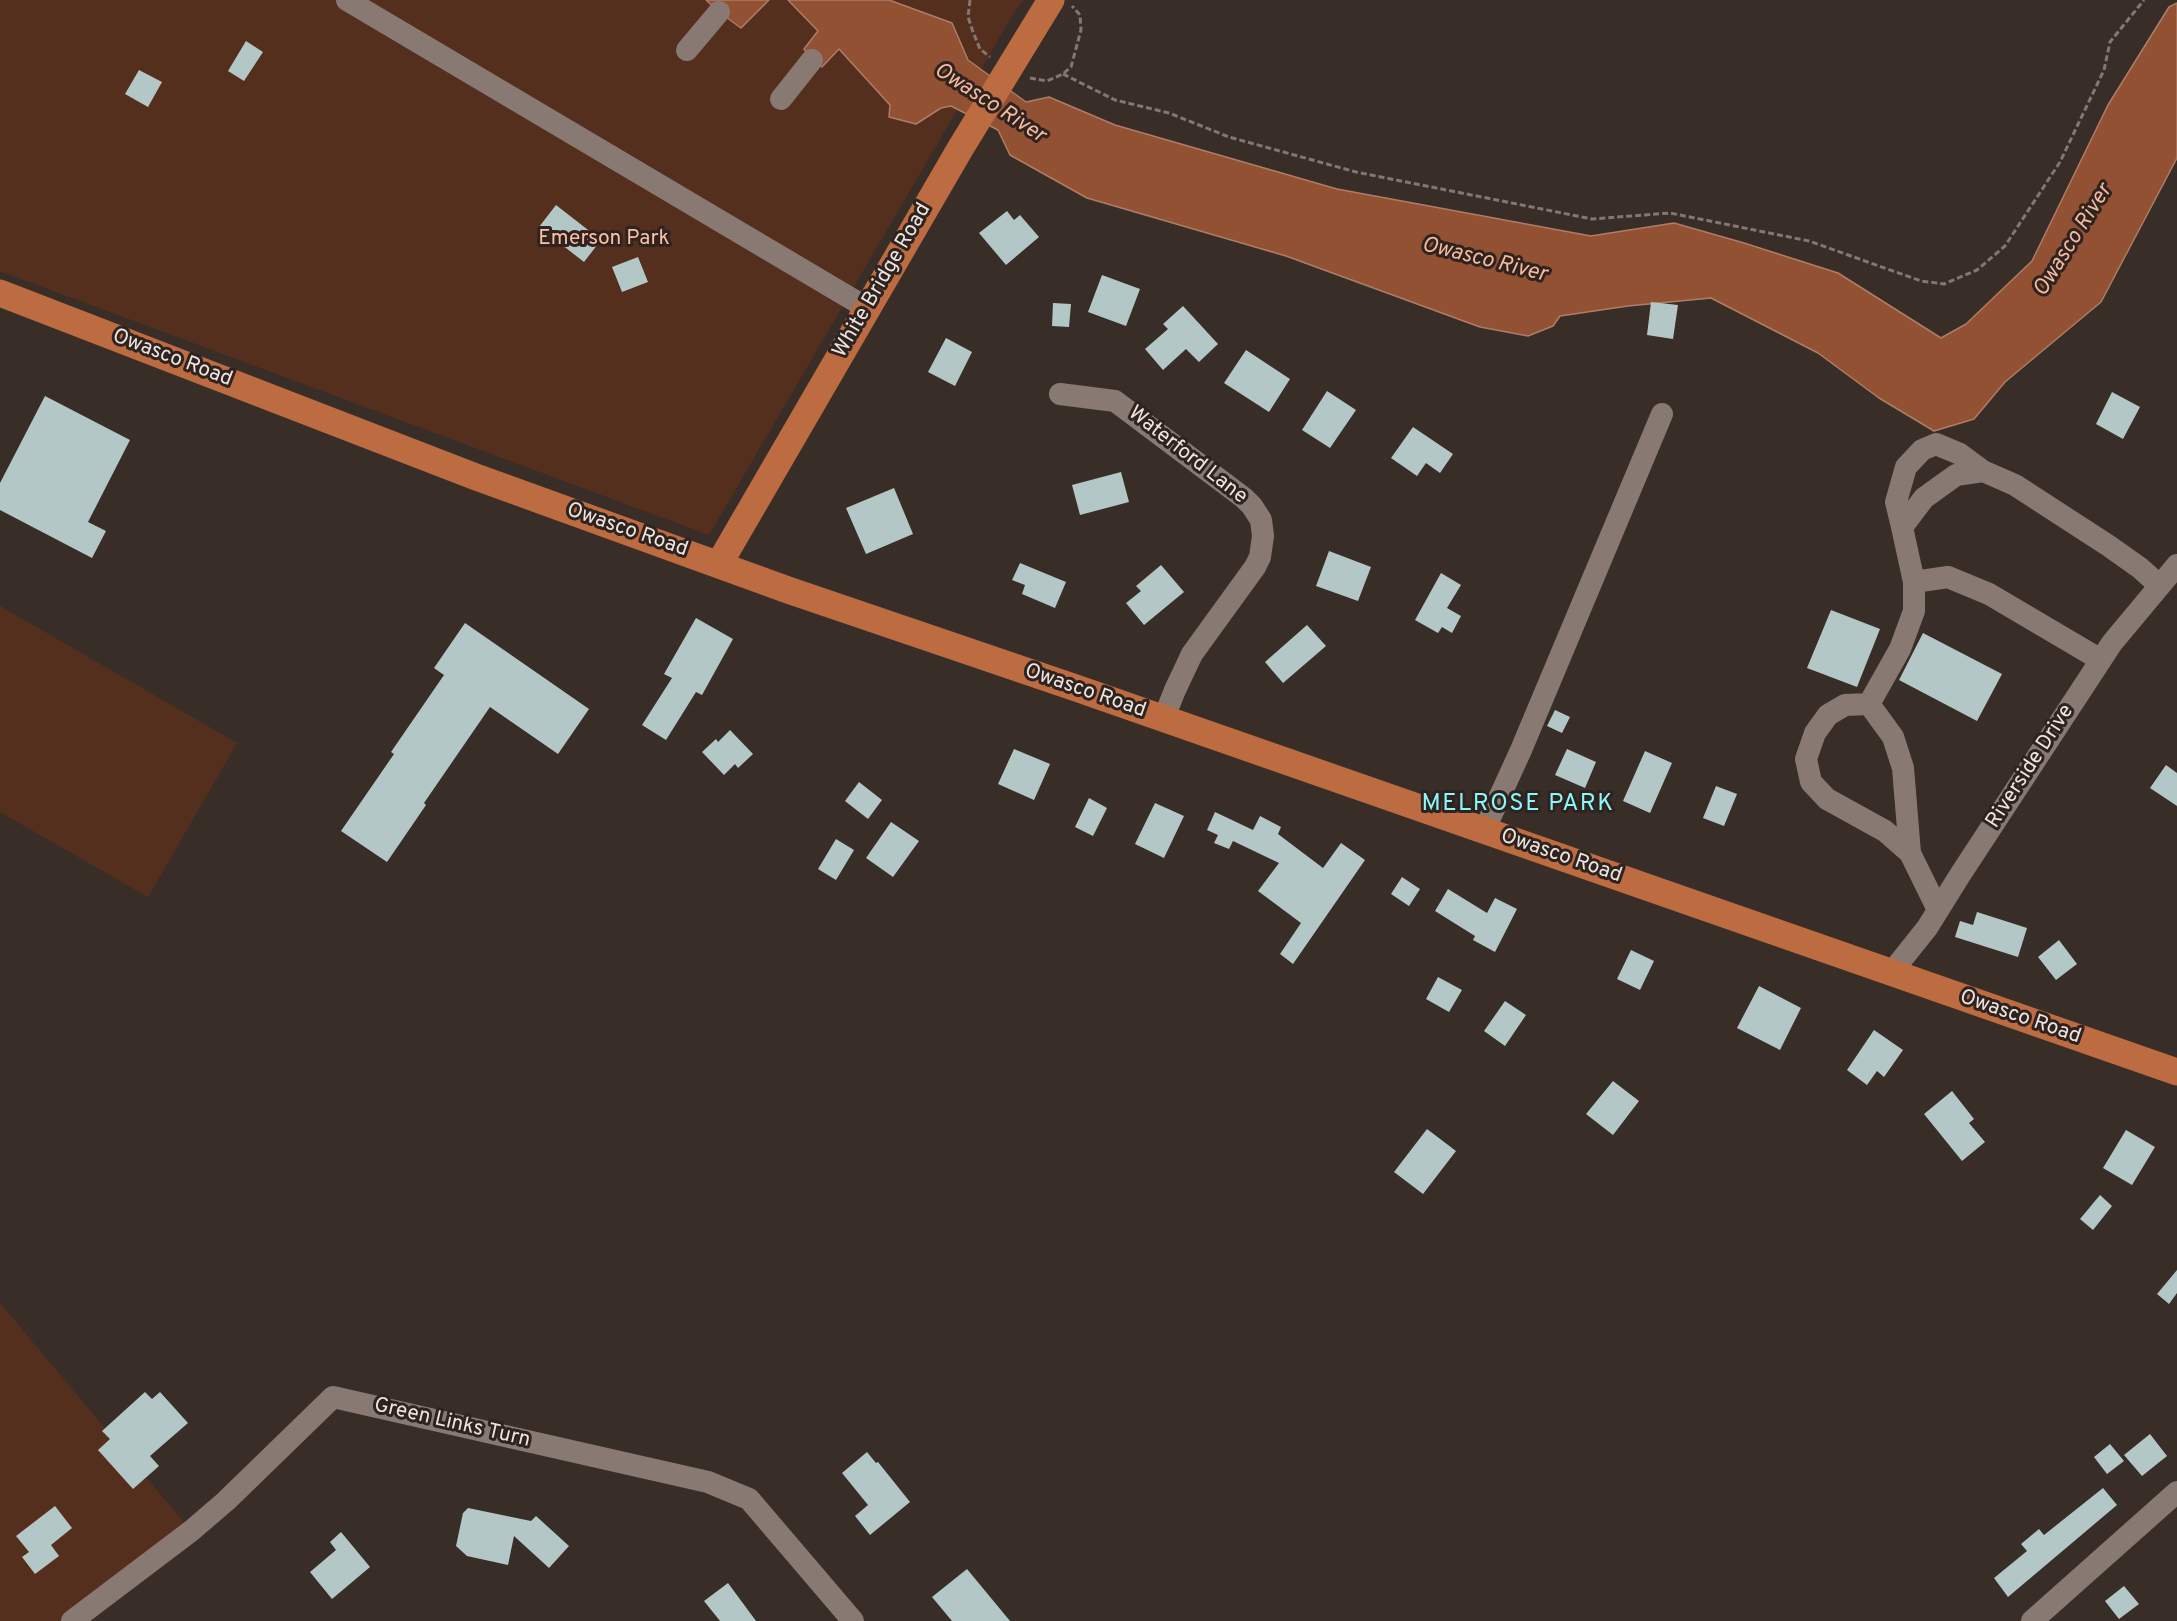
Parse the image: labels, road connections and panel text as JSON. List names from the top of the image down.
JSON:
{
  "streets": {
    "main road": ["White Bridge Road", "Owasco Road"],
    "street": ["Waterford Lane", "Riverside Drive", "Green Links Turn"]
  },
  "crossings": [
    ["White Bridge Road", "Owasco Road"],
    ["Owasco Road", "Waterford Lane"],
    ["Owasco Road", "Riverside Drive"]
  ],
  "districts": ["MELROSE PARK"],
  "water": ["Owasco River"],
  "parks": ["Emerson Park"]
}
